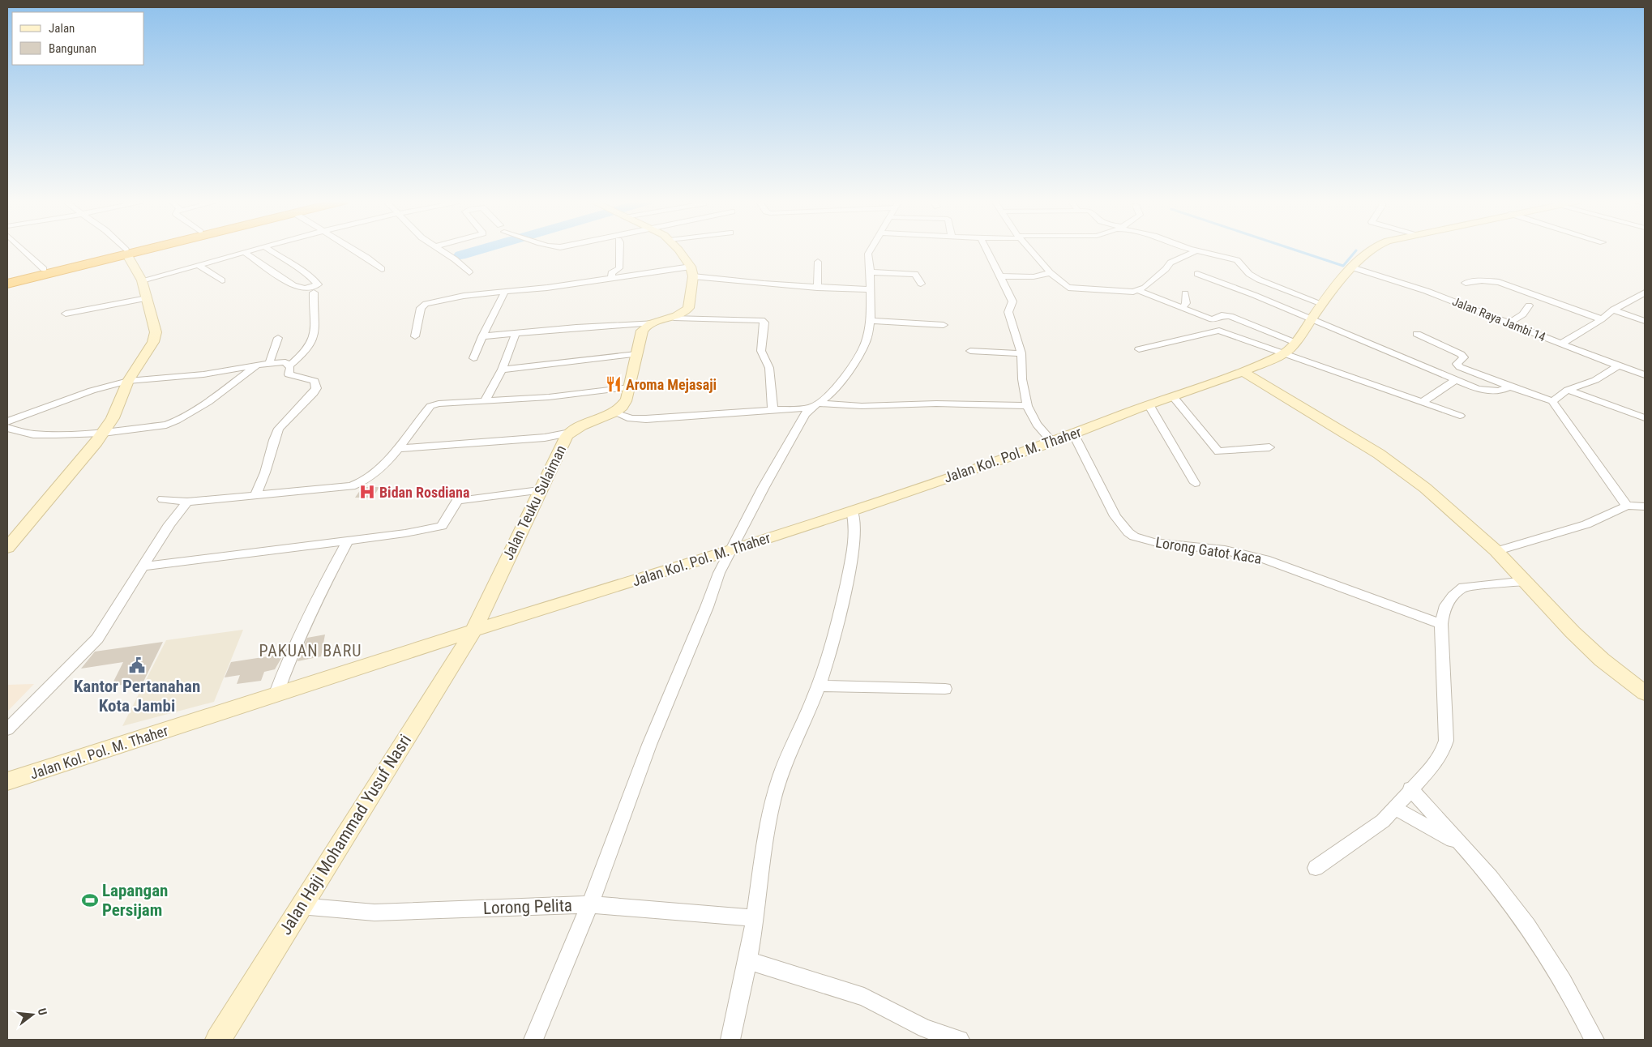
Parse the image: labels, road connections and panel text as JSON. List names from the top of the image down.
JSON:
{
  "streets": {
    "street": [
      "Jalan Raya Jambi 14",
      "Jalan Kol. Pol. M. Thaher",
      "Jalan Teuku Sulaiman",
      "Lorong Gatot Kaca",
      "Jalan Haji Mohammad Yusuf Nasri",
      "Lorong Pelita"
    ]
  },
  "crossings": [
    ["Jalan Raya Jambi 14", "Jalan Kol. Pol. M. Thaher"],
    ["Jalan Kol. Pol. M. Thaher", "Jalan Teuku Sulaiman"],
    ["Jalan Kol. Pol. M. Thaher", "Lorong Gatot Kaca"],
    ["Jalan Kol. Pol. M. Thaher", "Jalan Haji Mohammad Yusuf Nasri"],
    ["Jalan Teuku Sulaiman", "Jalan Haji Mohammad Yusuf Nasri"],
    ["Jalan Haji Mohammad Yusuf Nasri", "Lorong Pelita"]
  ],
  "districts": ["PAKUAN BARU"],
  "places": {
    "restaurant": ["Aroma Mejasaji"],
    "hospital": ["Bidan Rosdiana"],
    "public building": ["Kantor Pertanahan Kota Jambi"],
    "sports": ["Lapangan Persijam"]
  },
  "legend": ["Jalan", "Bangunan"],
  "north": "right"
}
